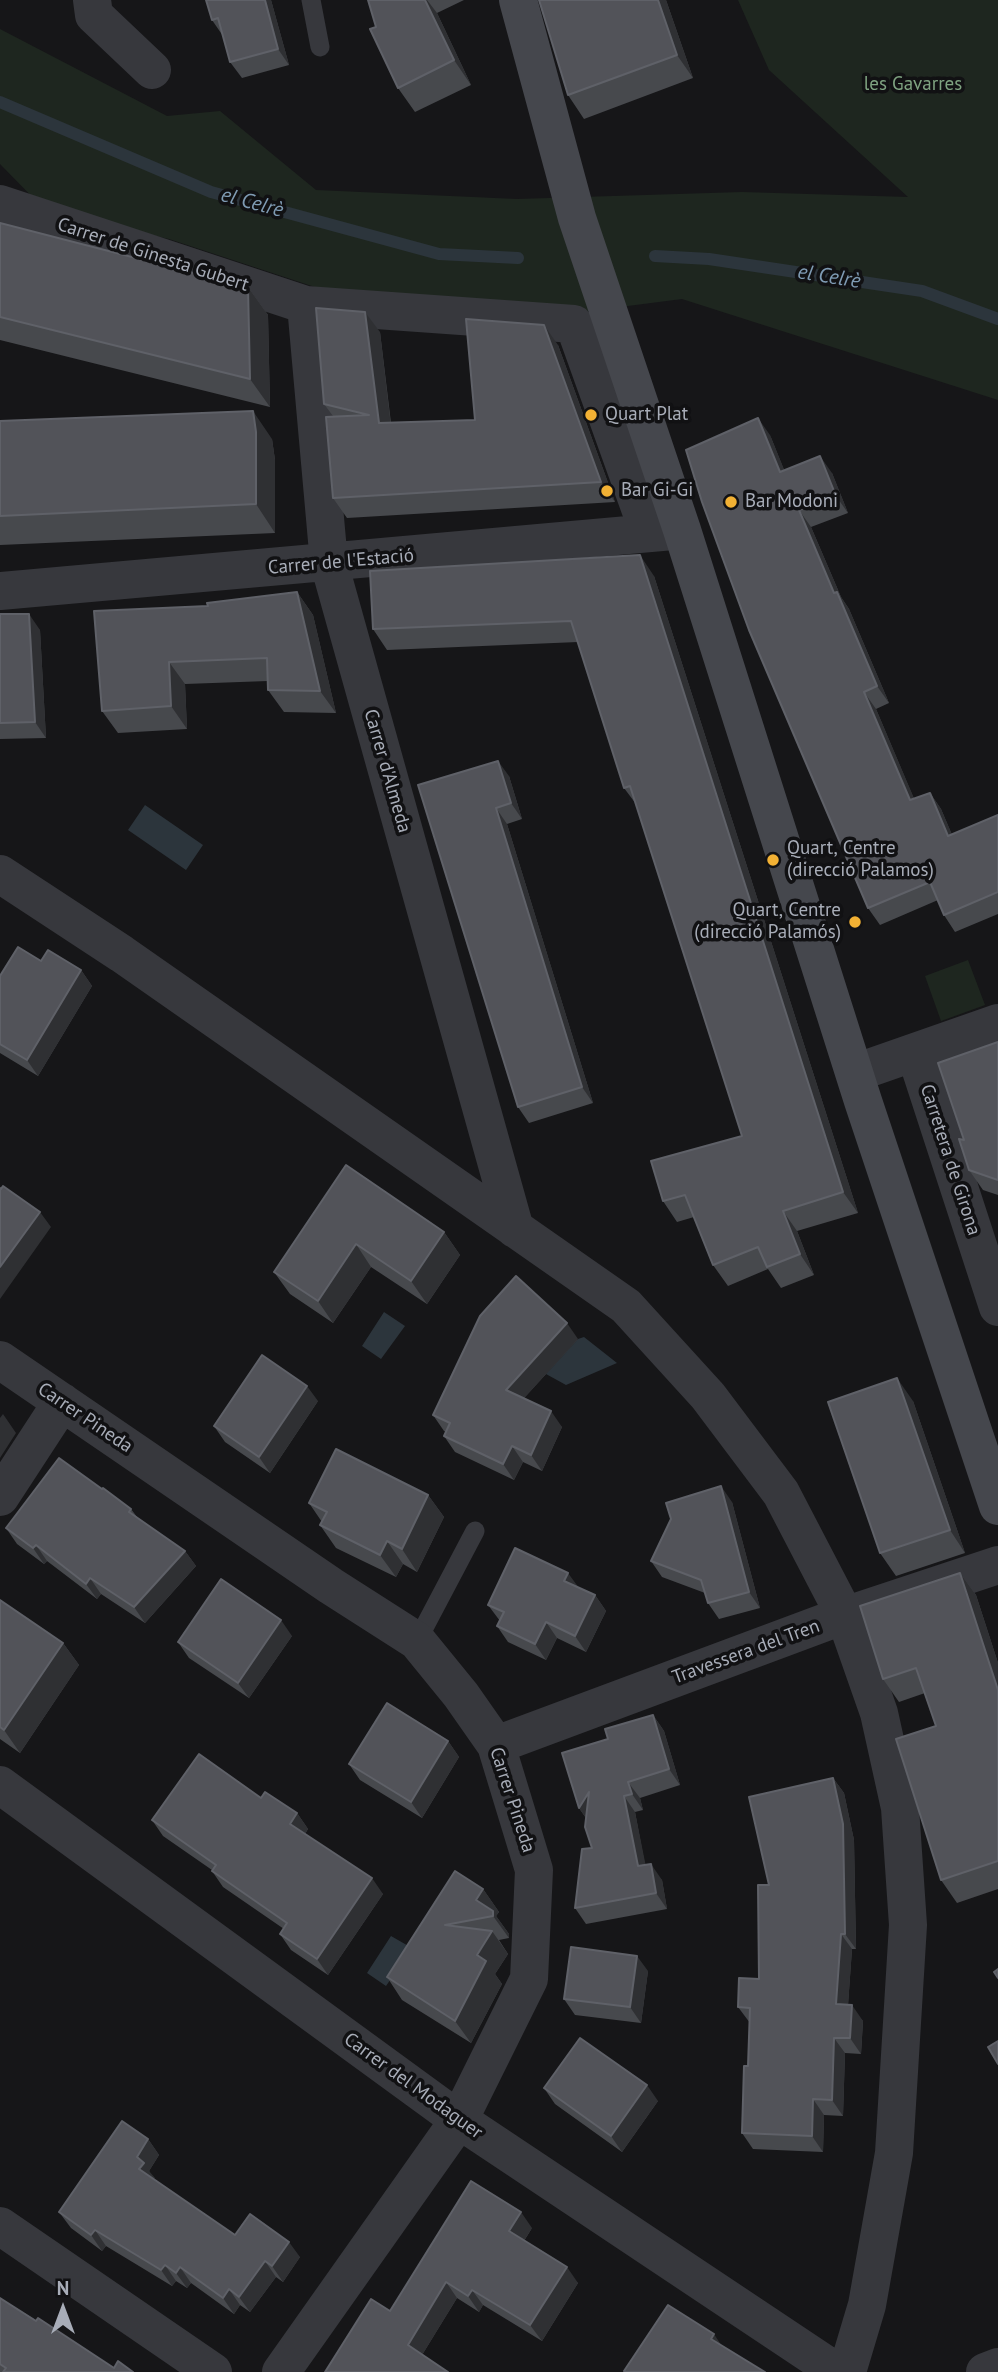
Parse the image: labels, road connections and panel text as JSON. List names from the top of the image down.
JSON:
{
  "streets": {
    "street": [
      "Carrer de Ginesta Gubert",
      "Carrer de l'Estació",
      "Carrer d'Almeda",
      "Carretera de Girona",
      "Carrer Pineda",
      "Travessera del Tren",
      "Carrer del Modaguer"
    ]
  },
  "crossings": [
    ["Carrer de Ginesta Gubert", "Carrer de l'Estació"],
    ["Carrer de Ginesta Gubert", "Carrer d'Almeda"],
    ["Carrer de l'Estació", "Carrer d'Almeda"],
    ["Carrer Pineda", "Travessera del Tren"],
    ["Carrer Pineda", "Carrer del Modaguer"]
  ],
  "water": ["el Celrè"],
  "parks": ["les Gavarres"],
  "places": [
    "Quart Plat",
    "Bar Gi-Gi",
    "Bar Modoni",
    "Quart, Centre (direcció Palamos)",
    "Quart, Centre (direcció Palamós)"
  ],
  "north": "top"
}
